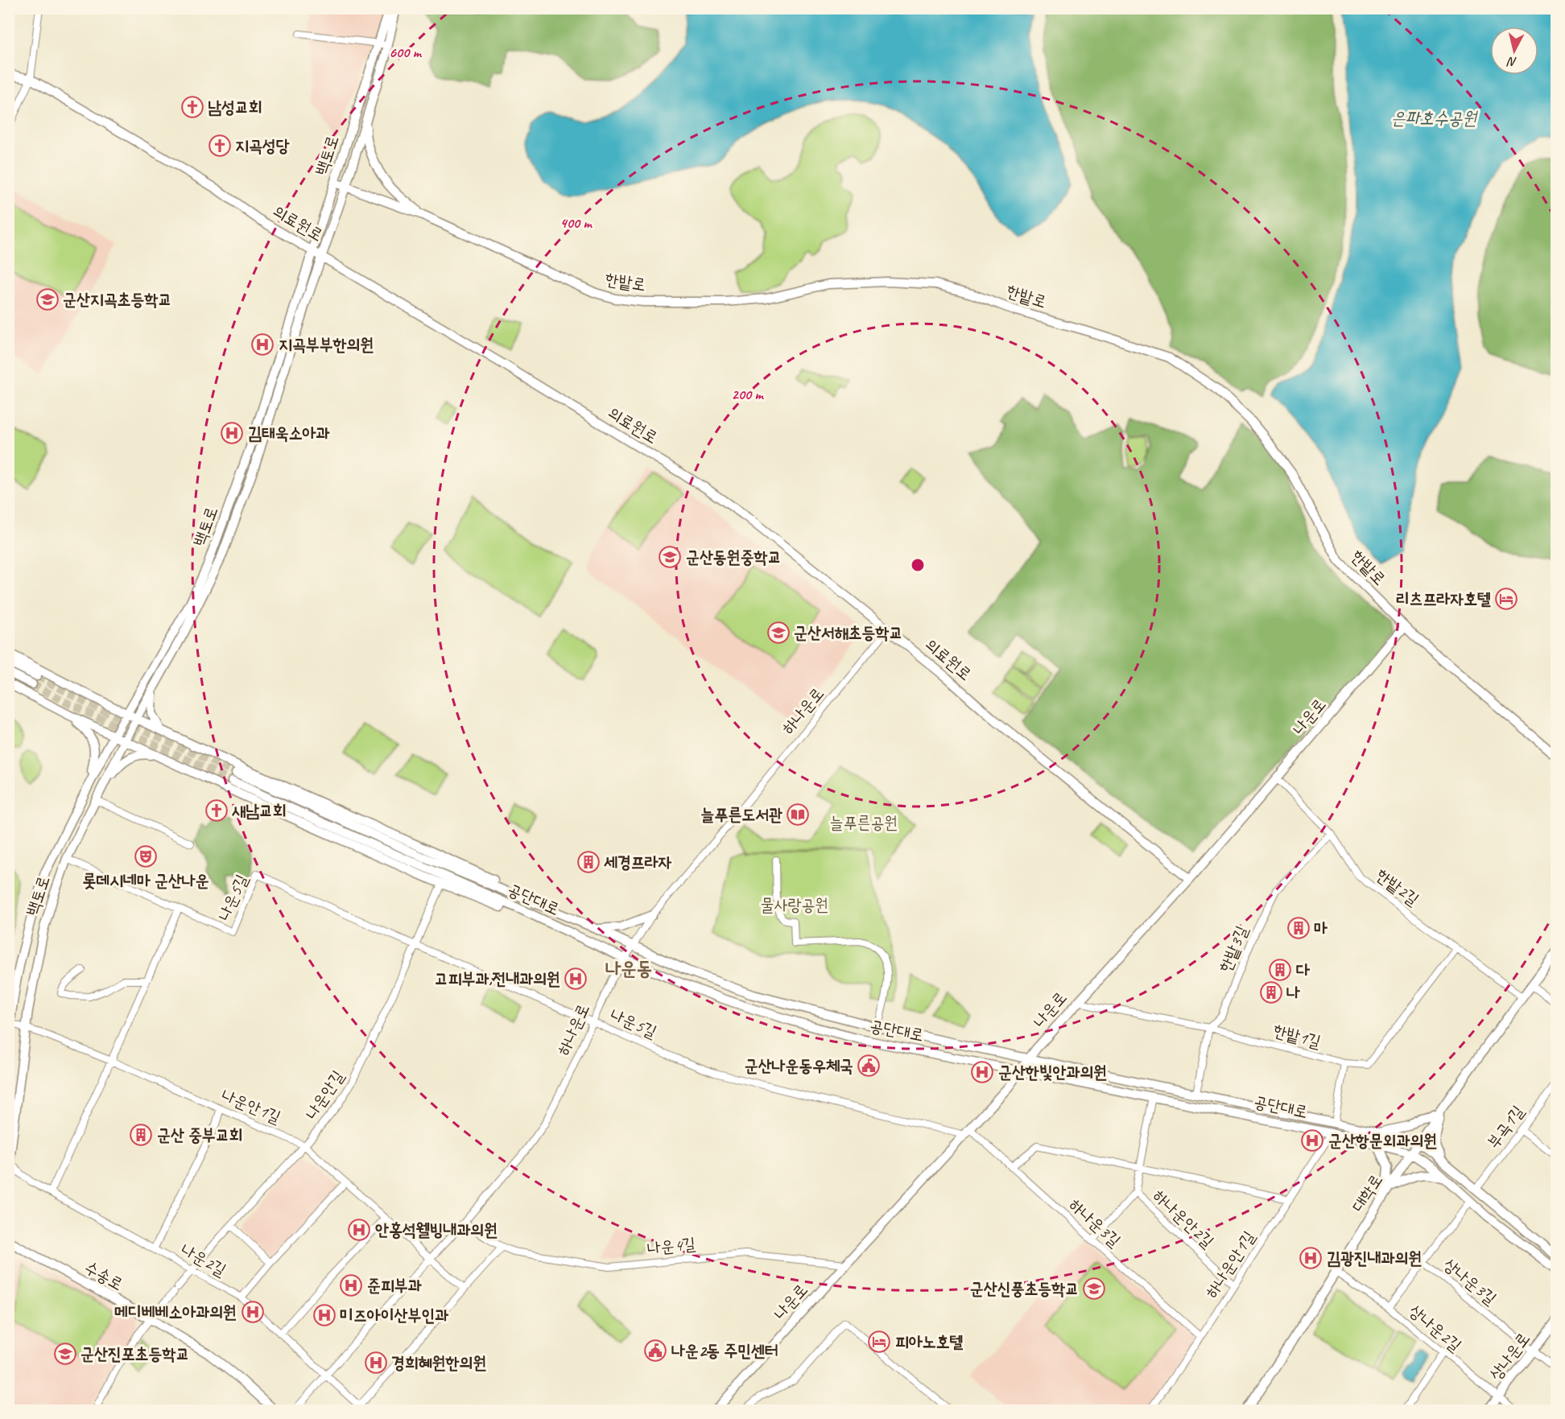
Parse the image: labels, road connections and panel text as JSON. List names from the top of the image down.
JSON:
{
  "streets": {
    "street": [
      "백토로",
      "의료원로",
      "한밭로",
      "하나운로",
      "나운로",
      "한밭2길",
      "나운5길",
      "공단대로",
      "한밭3길",
      "한밭1길",
      "나운안길",
      "나운안1길",
      "부곡1길",
      "대학로",
      "하나운안2길",
      "하나운3길",
      "나운4길",
      "나운2길",
      "하나운안1길",
      "수송로",
      "상나운3길",
      "상나운2길",
      "상나운로"
    ]
  },
  "crossings": [
    ["백토로", "의료원로"],
    ["백토로", "한밭로"],
    ["백토로", "나운5길"],
    ["백토로", "나운안1길"],
    ["백토로", "나운2길"],
    ["의료원로", "하나운로"],
    ["의료원로", "나운로"],
    ["한밭로", "나운로"],
    ["하나운로", "나운5길"],
    ["하나운로", "공단대로"],
    ["하나운로", "나운안1길"],
    ["하나운로", "나운4길"],
    ["하나운로", "나운2길"],
    ["나운로", "한밭2길"],
    ["나운로", "나운5길"],
    ["나운로", "공단대로"],
    ["나운로", "한밭1길"],
    ["나운로", "하나운3길"],
    ["나운로", "나운4길"],
    ["한밭2길", "한밭3길"],
    ["한밭2길", "한밭1길"],
    ["한밭2길", "대학로"],
    ["나운5길", "나운안길"],
    ["나운5길", "하나운3길"],
    ["공단대로", "한밭3길"],
    ["공단대로", "부곡1길"],
    ["공단대로", "대학로"],
    ["공단대로", "하나운안2길"],
    ["공단대로", "하나운안1길"],
    ["공단대로", "상나운3길"],
    ["한밭3길", "한밭1길"],
    ["나운안길", "나운안1길"],
    ["나운안길", "나운2길"],
    ["나운안길", "수송로"],
    ["대학로", "상나운2길"],
    ["하나운안2길", "하나운3길"],
    ["하나운안2길", "하나운안1길"],
    ["하나운3길", "하나운안1길"],
    ["상나운3길", "상나운로"],
    ["상나운2길", "상나운로"]
  ],
  "districts": ["나운동"],
  "water": ["은파호수공원"],
  "parks": ["늘푸른공원", "물사랑공원"],
  "places": {
    "church": ["남성교회", "지곡성당", "새남교회"],
    "school or university": [
      "군산지곡초등학교",
      "군산동원중학교",
      "군산서해초등학교",
      "군산신풍초등학교",
      "군산진포초등학교"
    ],
    "hospital": [
      "지곡부부한의원",
      "김태욱소아과",
      "고피부과;전내과의원",
      "군산한빛안과의원",
      "군산항문외과의원",
      "안홍석웰빙내과의원",
      "김광진내과의원",
      "준피부과",
      "메디베베소아과의원",
      "미즈아이산부인과",
      "경희혜원한의원"
    ],
    "hotel": ["리츠프라자호텔", "피아노호텔"],
    "library": ["늘푸른도서관"],
    "theatre": ["롯데시네마 군산나운"],
    "building": [
      "세경프라자",
      "마",
      "다",
      "나",
      "군산 중부교회"
    ],
    "public building": ["군산나운동우체국", "나운2동 주민센터"]
  },
  "north": "bottom",
  "rings": ["600 m", "400 m", "200 m"]
}
